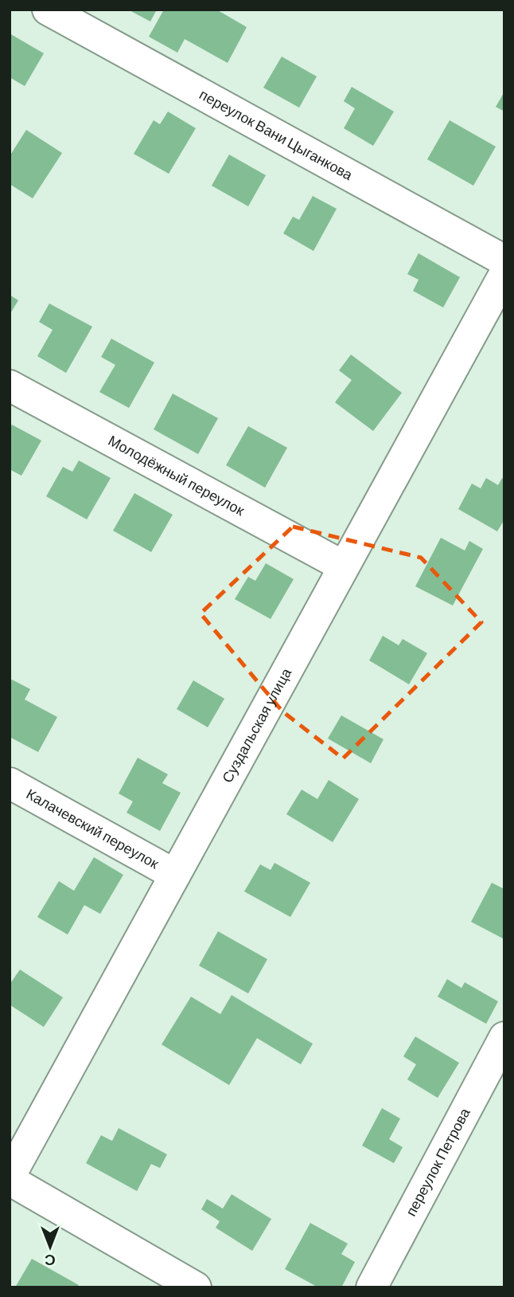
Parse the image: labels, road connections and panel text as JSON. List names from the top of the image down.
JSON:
{
  "streets": {
    "street": [
      "переулок Вани Цыганкова",
      "Молодёжный переулок",
      "Суздальская улица",
      "Калачевский переулок",
      "переулок Петрова"
    ]
  },
  "crossings": [
    ["Молодёжный переулок", "Суздальская улица"],
    ["Суздальская улица", "Калачевский переулок"]
  ],
  "north": "bottom"
}
